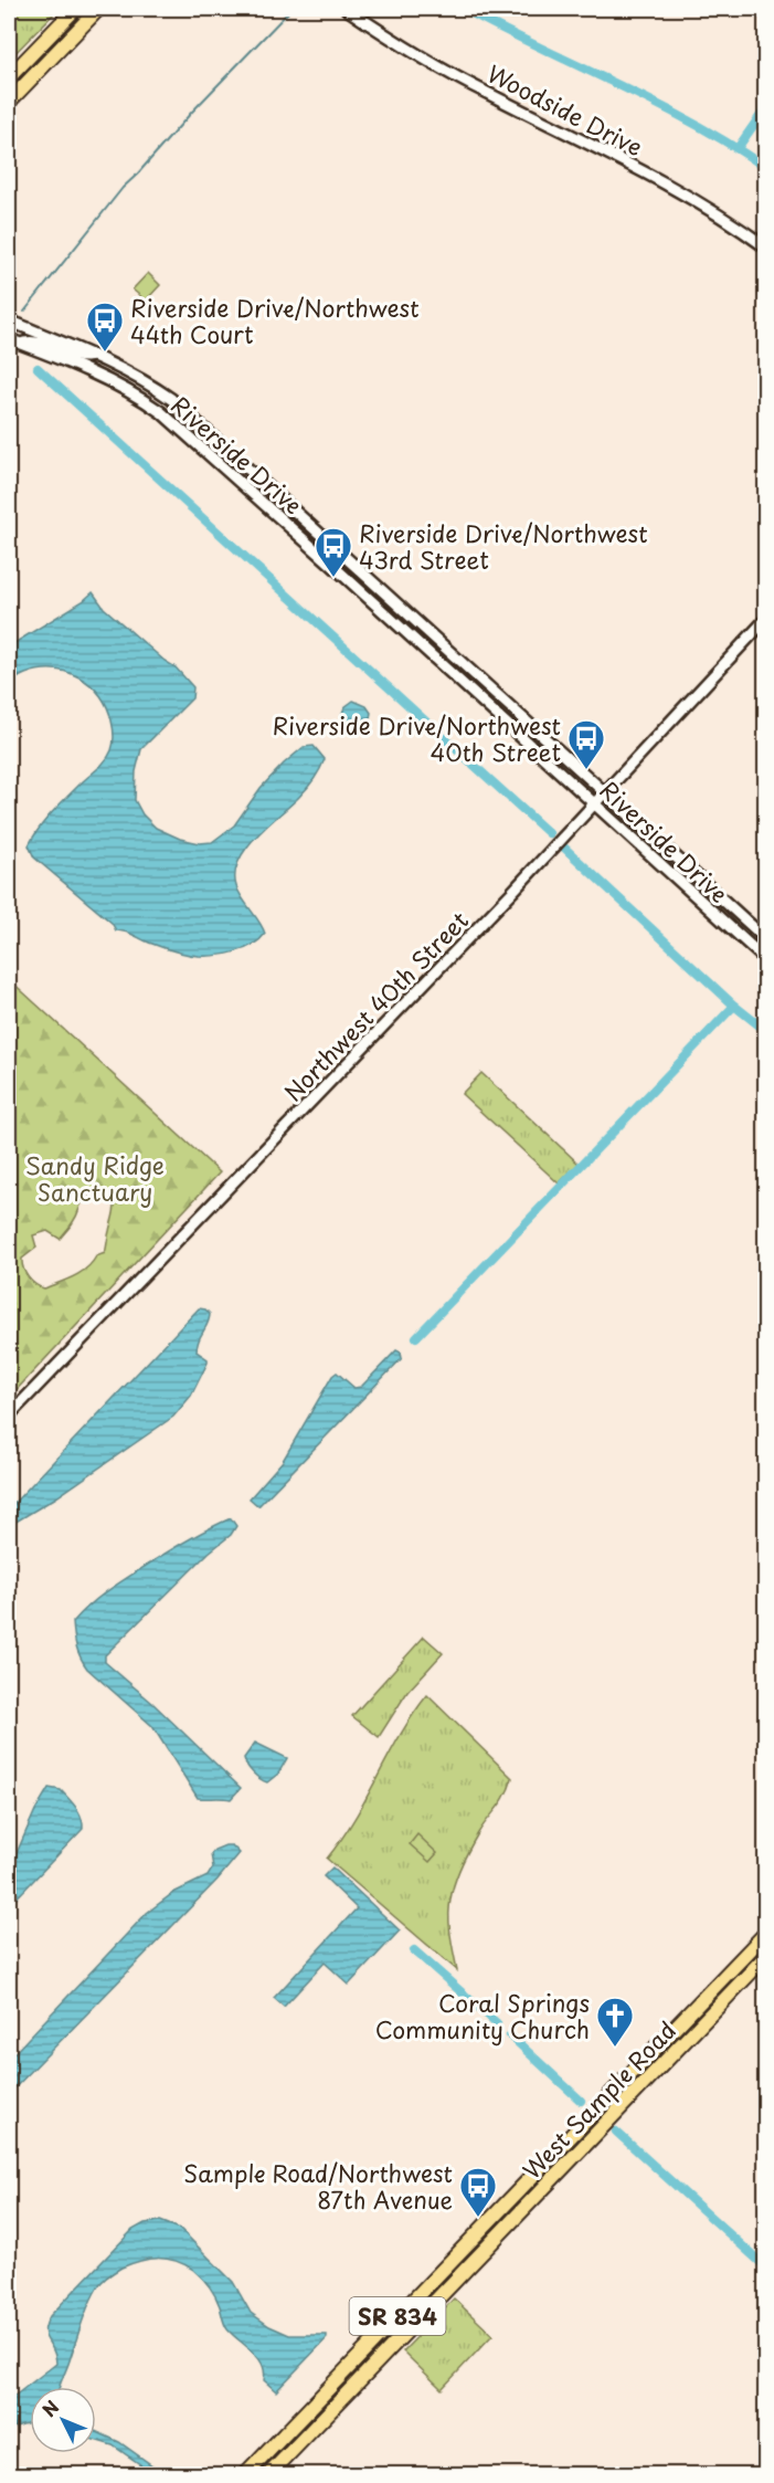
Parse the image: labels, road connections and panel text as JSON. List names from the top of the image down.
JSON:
{
  "streets": {
    "main road": ["West Sample Road", "SR 834"],
    "street": ["Woodside Drive", "Riverside Drive", "Northwest 40th Street"]
  },
  "crossings": [
    ["Riverside Drive", "Northwest 40th Street"]
  ],
  "parks": ["Sandy Ridge Sanctuary"],
  "places": {
    "bus stop": [
      "Riverside Drive/Northwest 44th Court",
      "Riverside Drive/Northwest 43rd Street",
      "Riverside Drive/Northwest 40th Street",
      "Sample Road/Northwest 87th Avenue"
    ],
    "church": ["Coral Springs Community Church"]
  },
  "north": "top left"
}
